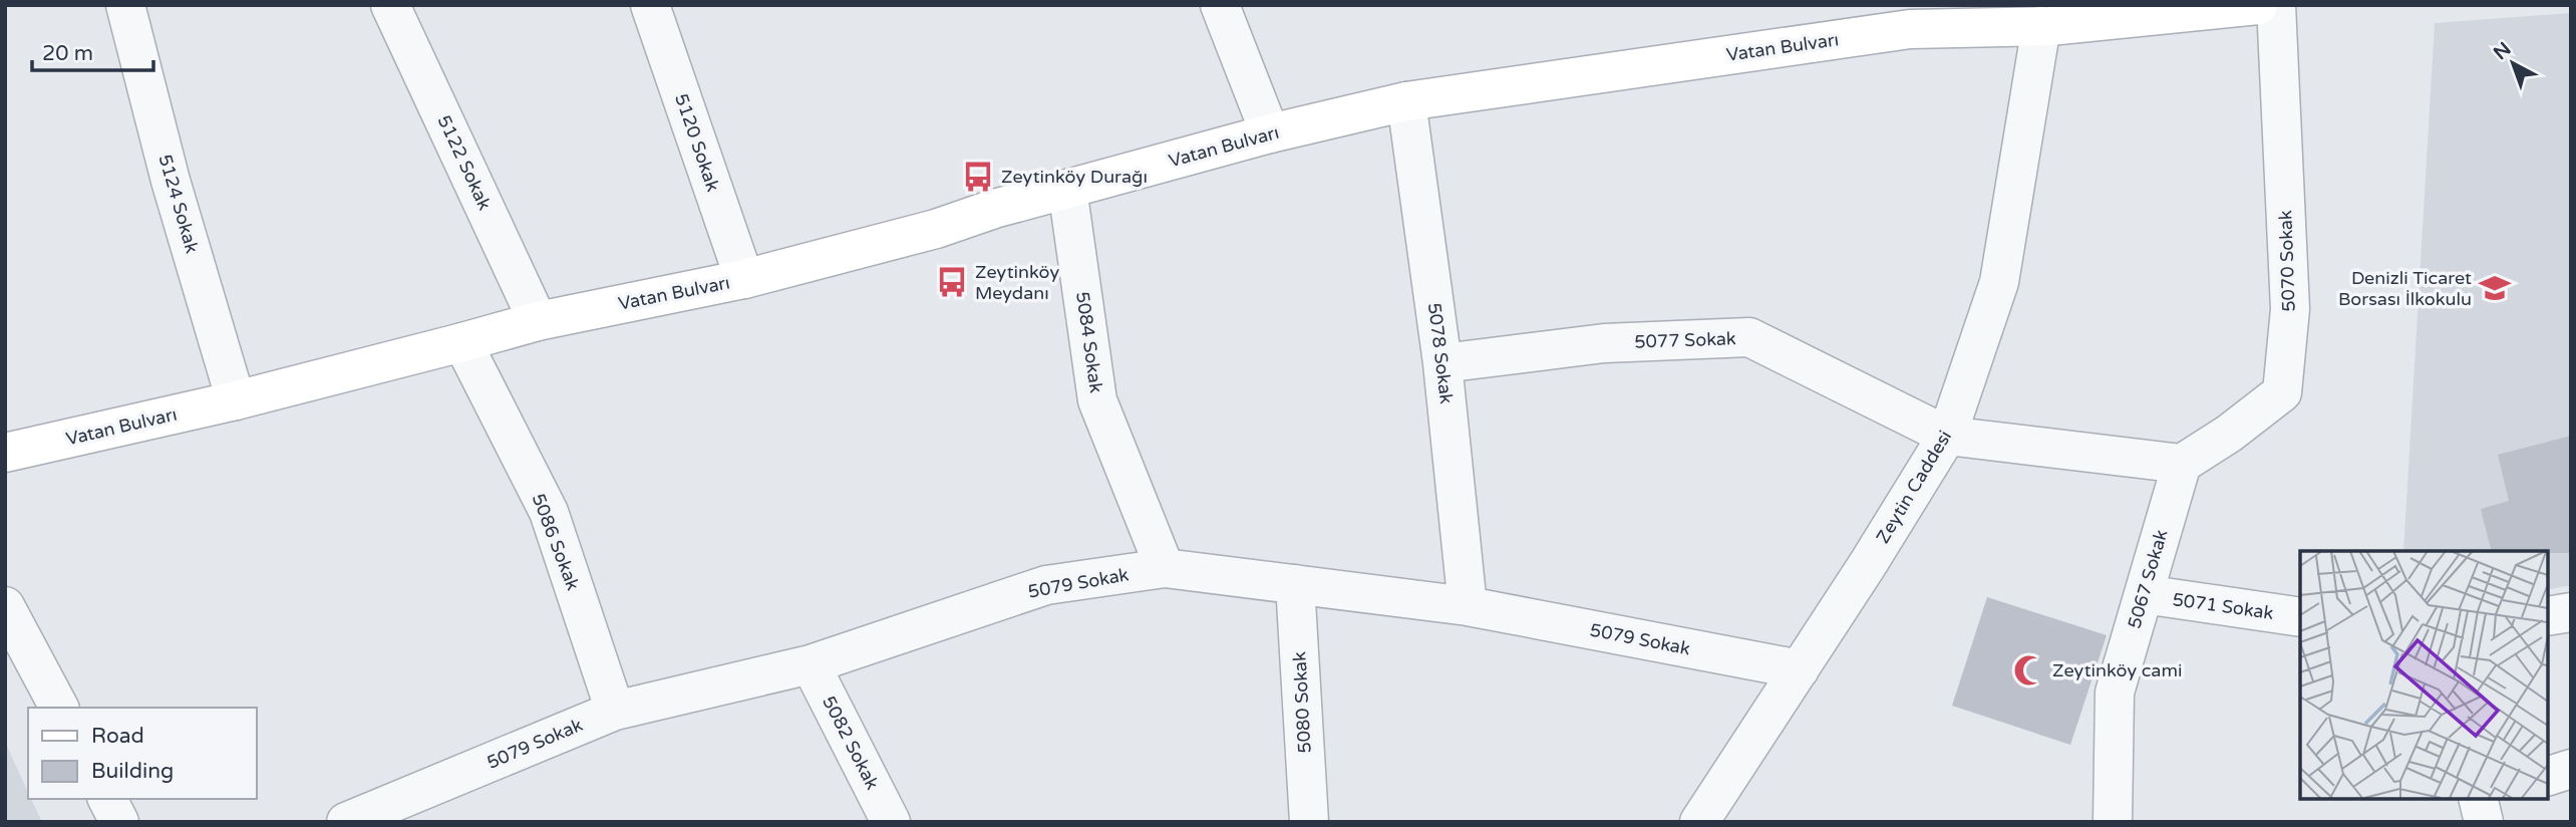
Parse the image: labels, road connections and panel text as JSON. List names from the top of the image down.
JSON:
{
  "streets": {
    "main road": ["Vatan Bulvarı"],
    "street": [
      "5120 Sokak",
      "5122 Sokak",
      "5124 Sokak",
      "5070 Sokak",
      "5077 Sokak",
      "5084 Sokak",
      "5078 Sokak",
      "Zeytin Caddesi",
      "5086 Sokak",
      "5067 Sokak",
      "5079 Sokak",
      "5071 Sokak",
      "5080 Sokak",
      "5082 Sokak"
    ]
  },
  "crossings": [
    ["Vatan Bulvarı", "5120 Sokak"],
    ["Vatan Bulvarı", "5122 Sokak"],
    ["Vatan Bulvarı", "5124 Sokak"],
    ["Vatan Bulvarı", "5084 Sokak"],
    ["Vatan Bulvarı", "5078 Sokak"],
    ["Vatan Bulvarı", "Zeytin Caddesi"],
    ["Vatan Bulvarı", "5086 Sokak"],
    ["5070 Sokak", "5077 Sokak"],
    ["5070 Sokak", "5067 Sokak"],
    ["5077 Sokak", "5078 Sokak"],
    ["5077 Sokak", "Zeytin Caddesi"],
    ["5077 Sokak", "5067 Sokak"],
    ["5084 Sokak", "5079 Sokak"],
    ["5078 Sokak", "5079 Sokak"],
    ["Zeytin Caddesi", "5079 Sokak"],
    ["5086 Sokak", "5079 Sokak"],
    ["5067 Sokak", "5071 Sokak"],
    ["5079 Sokak", "5080 Sokak"],
    ["5079 Sokak", "5082 Sokak"]
  ],
  "places": {
    "bus stop": ["Zeytinköy Durağı", "Zeytinköy Meydanı"],
    "school or university": ["Denizli Ticaret Borsası İlkokulu"],
    "mosque": ["Zeytinköy cami"]
  },
  "legend": ["Road", "Building"],
  "scale_bar": "20 m",
  "north": "top left"
}
